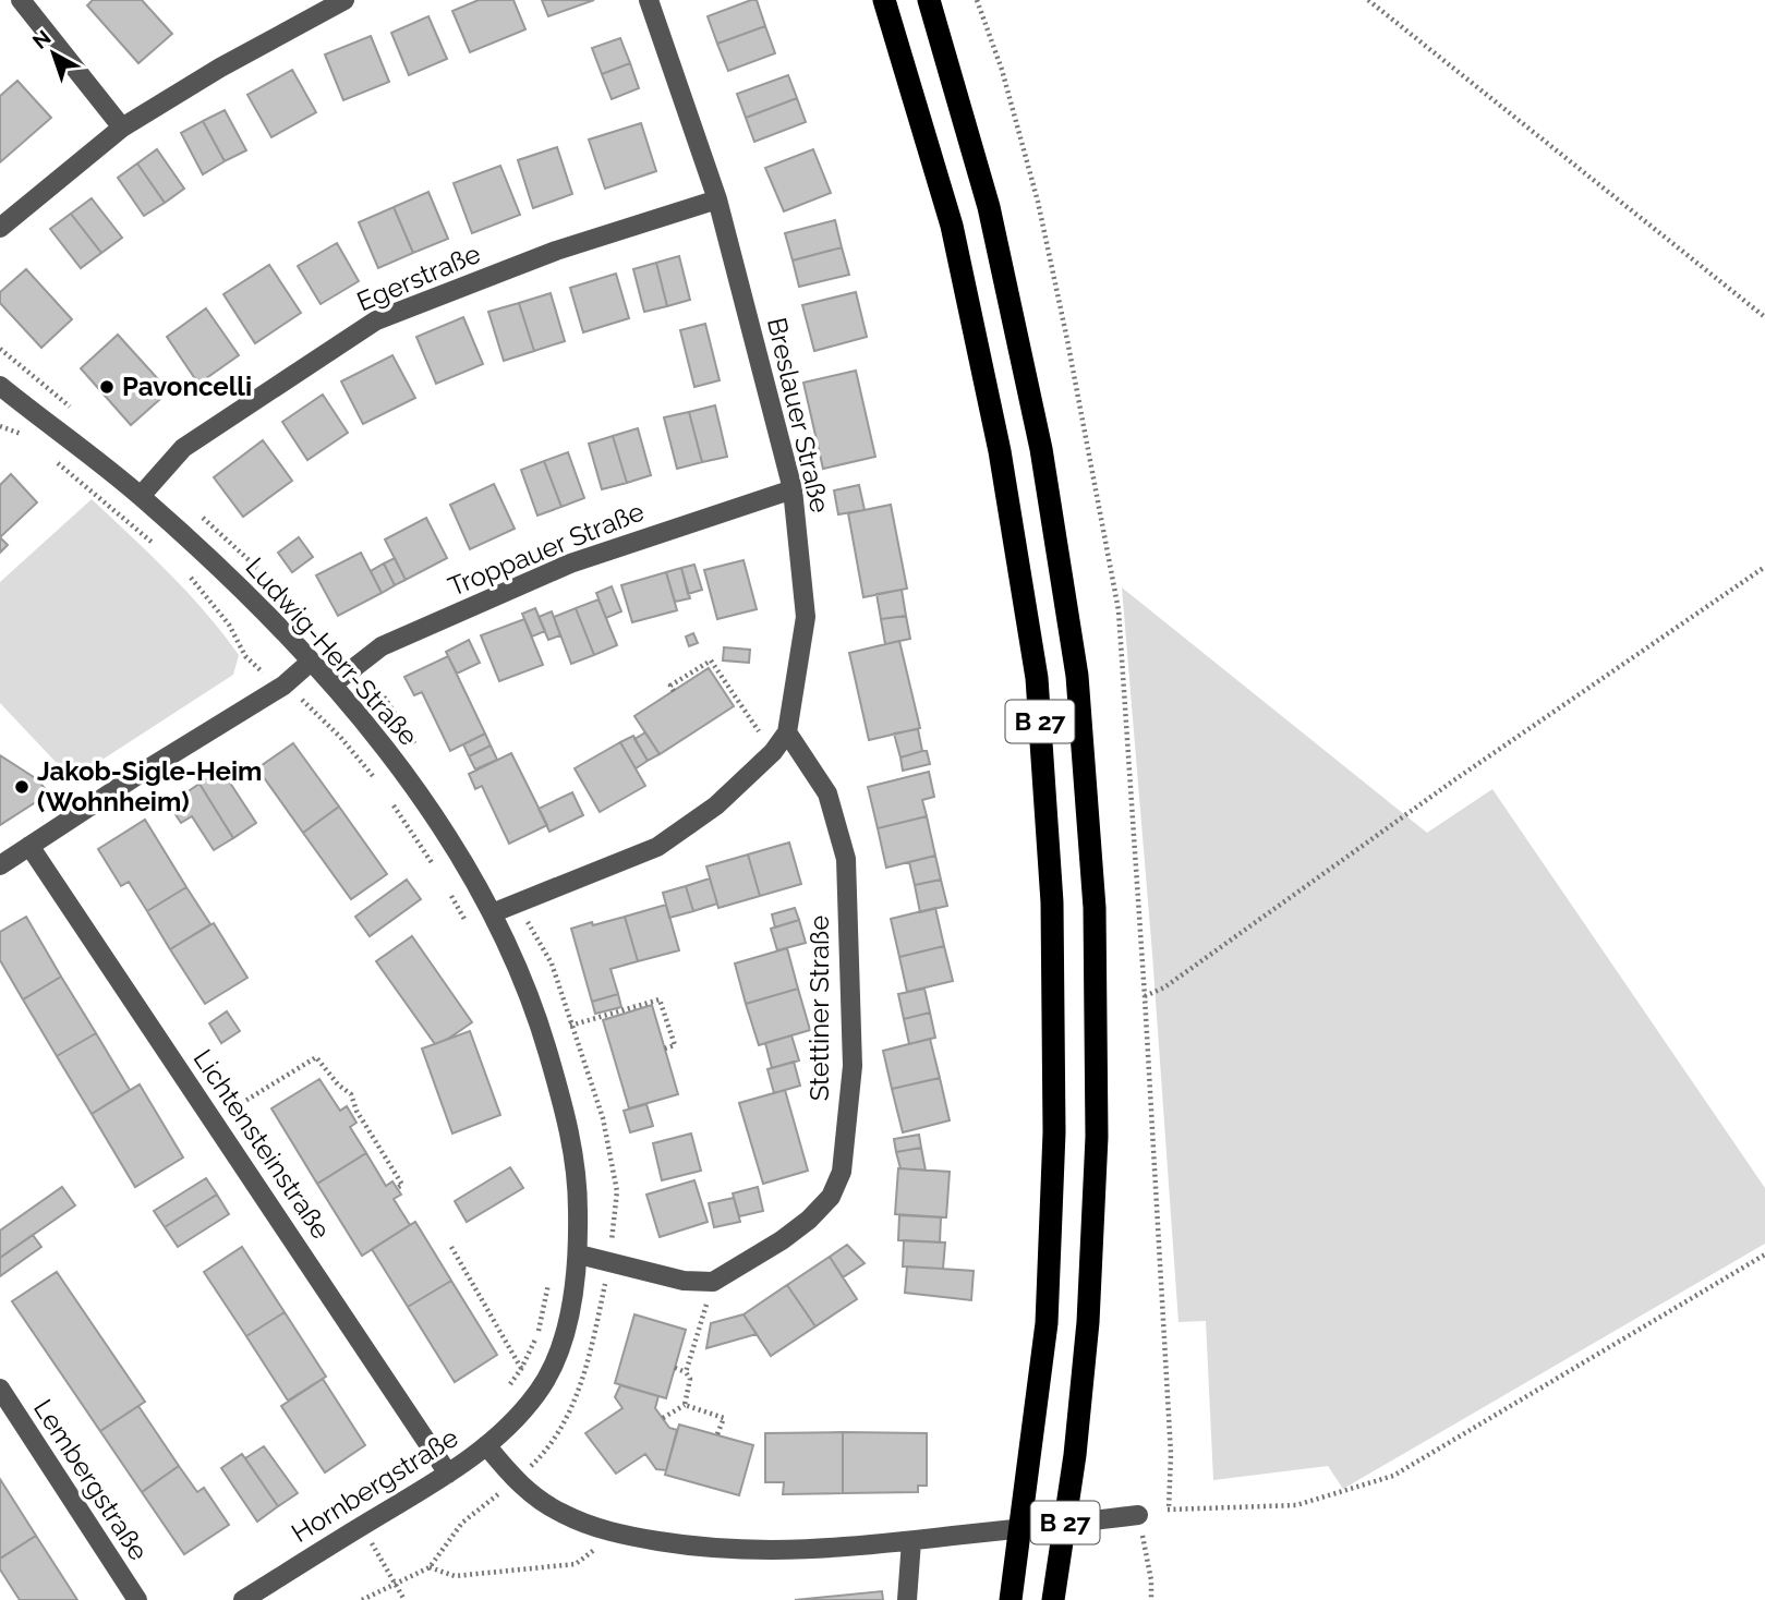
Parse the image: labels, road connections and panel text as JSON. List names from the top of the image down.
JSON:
{
  "streets": {
    "highway": ["B 27"],
    "street": [
      "Egerstraße",
      "Breslauer Straße",
      "Troppauer Straße",
      "Ludwig-Herr-Straße",
      "Stettiner Straße",
      "Lichtensteinstraße",
      "Lembergstraße",
      "Hornbergstraße"
    ]
  },
  "crossings": [
    ["Egerstraße", "Breslauer Straße"],
    ["Egerstraße", "Ludwig-Herr-Straße"],
    ["Breslauer Straße", "Troppauer Straße"],
    ["Breslauer Straße", "Ludwig-Herr-Straße"],
    ["Breslauer Straße", "Stettiner Straße"],
    ["Troppauer Straße", "Ludwig-Herr-Straße"],
    ["Ludwig-Herr-Straße", "Hornbergstraße"],
    ["Lichtensteinstraße", "Hornbergstraße"]
  ],
  "places": ["Pavoncelli", "Jakob-Sigle-Heim (Wohnheim)"],
  "north": "top left"
}
